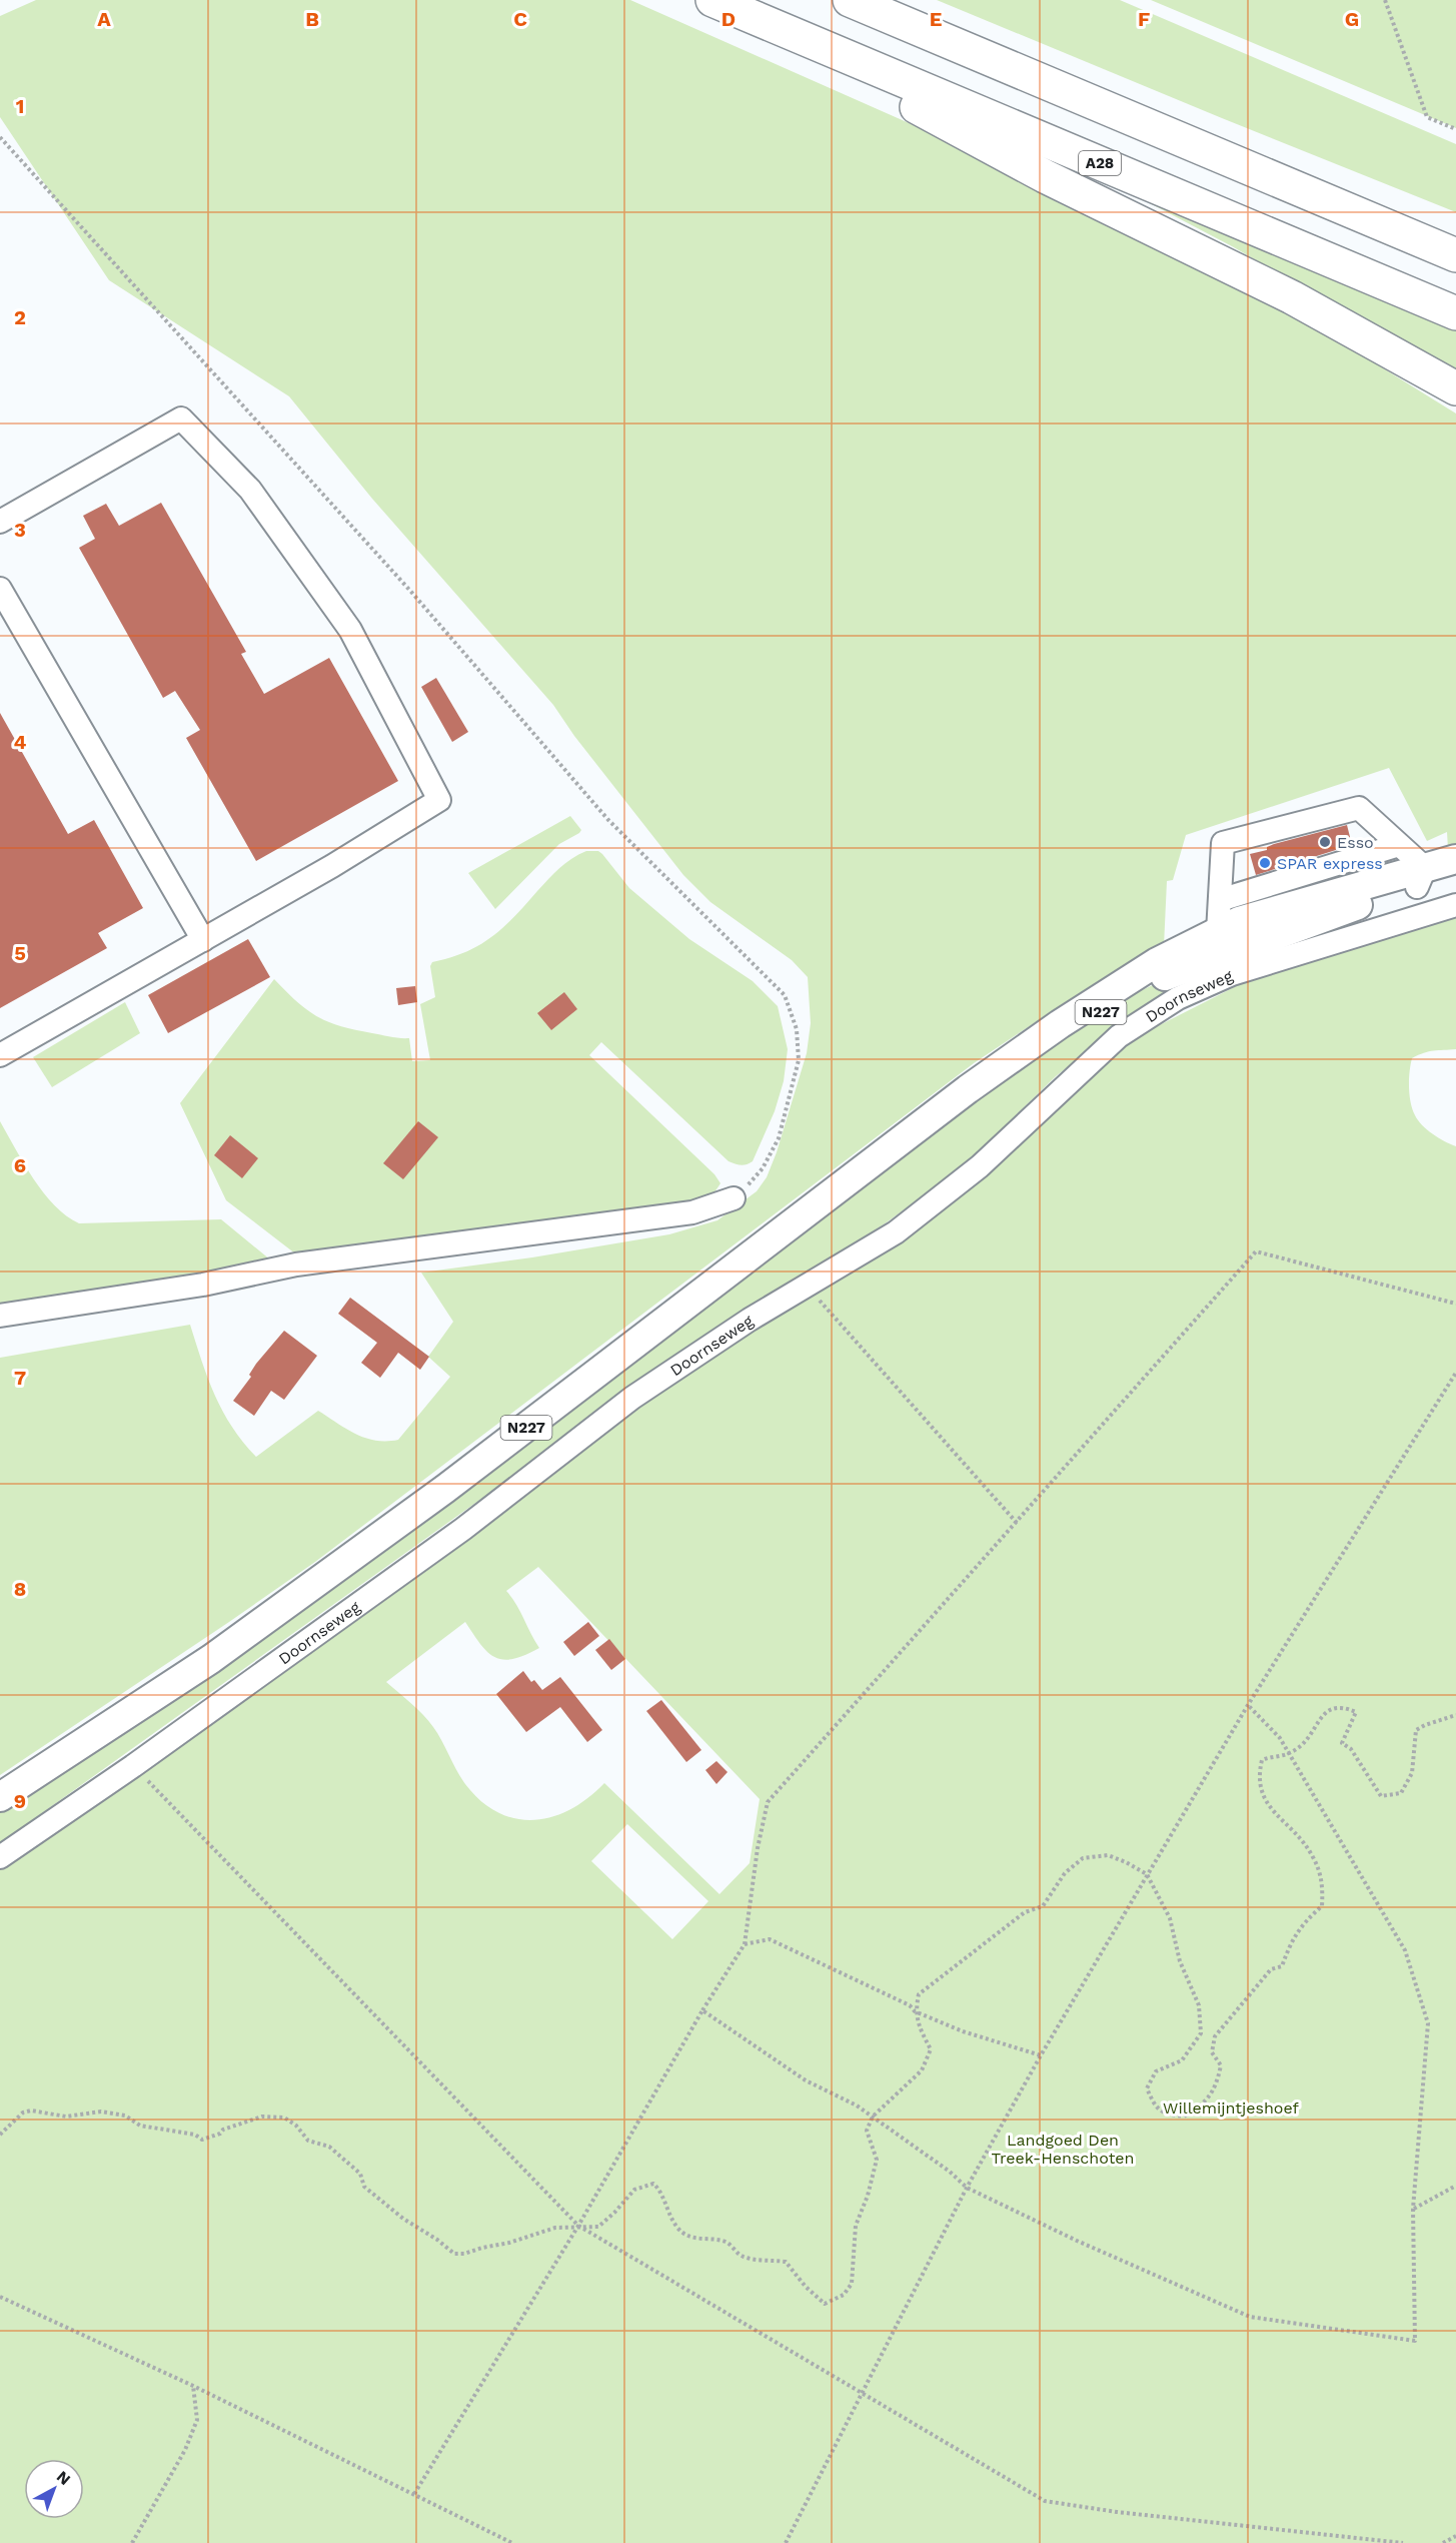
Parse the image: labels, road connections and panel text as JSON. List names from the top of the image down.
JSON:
{
  "streets": {
    "highway": ["A28"],
    "main road": ["Doornseweg", "N227"]
  },
  "parks": ["Willemijntjeshoef", "Landgoed Den Treek-Henschoten"],
  "places": ["Esso", "SPAR express"],
  "north": "top right",
  "grid": {
    "columns": [
      "A",
      "B",
      "C",
      "D",
      "E",
      "F",
      "G"
    ],
    "rows": [
      "1",
      "2",
      "3",
      "4",
      "5",
      "6",
      "7",
      "8",
      "9"
    ]
  }
}
